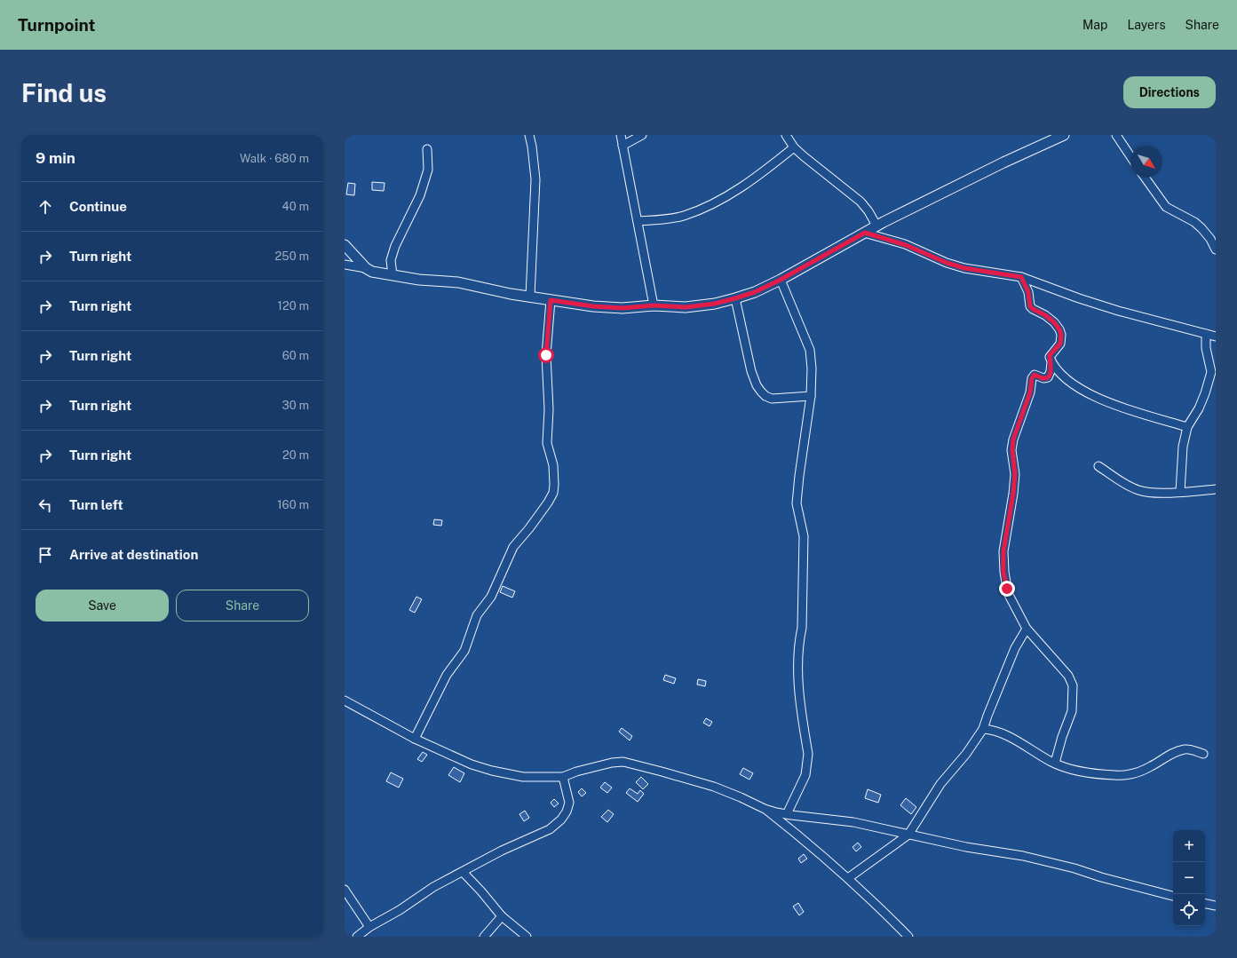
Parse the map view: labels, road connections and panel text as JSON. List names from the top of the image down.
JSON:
{
  "north": "bottom right",
  "page": {
    "header": "Turnpoint",
    "nav": ["Map", "Layers", "Share"],
    "buttons": [
      "Directions",
      ["Save", "Share"]
    ],
    "title": "Find us",
    "heading": ["9 min", "Walk · 680 m"],
    "list": [
      ["Continue", "40 m"],
      ["Turn right", "250 m"],
      ["Turn right", "120 m"],
      ["Turn right", "60 m"],
      ["Turn right", "30 m"],
      ["Turn right", "20 m"],
      ["Turn left", "160 m"],
      "Arrive at destination"
    ],
    "map_buttons": ["+", "−"]
  }
}
